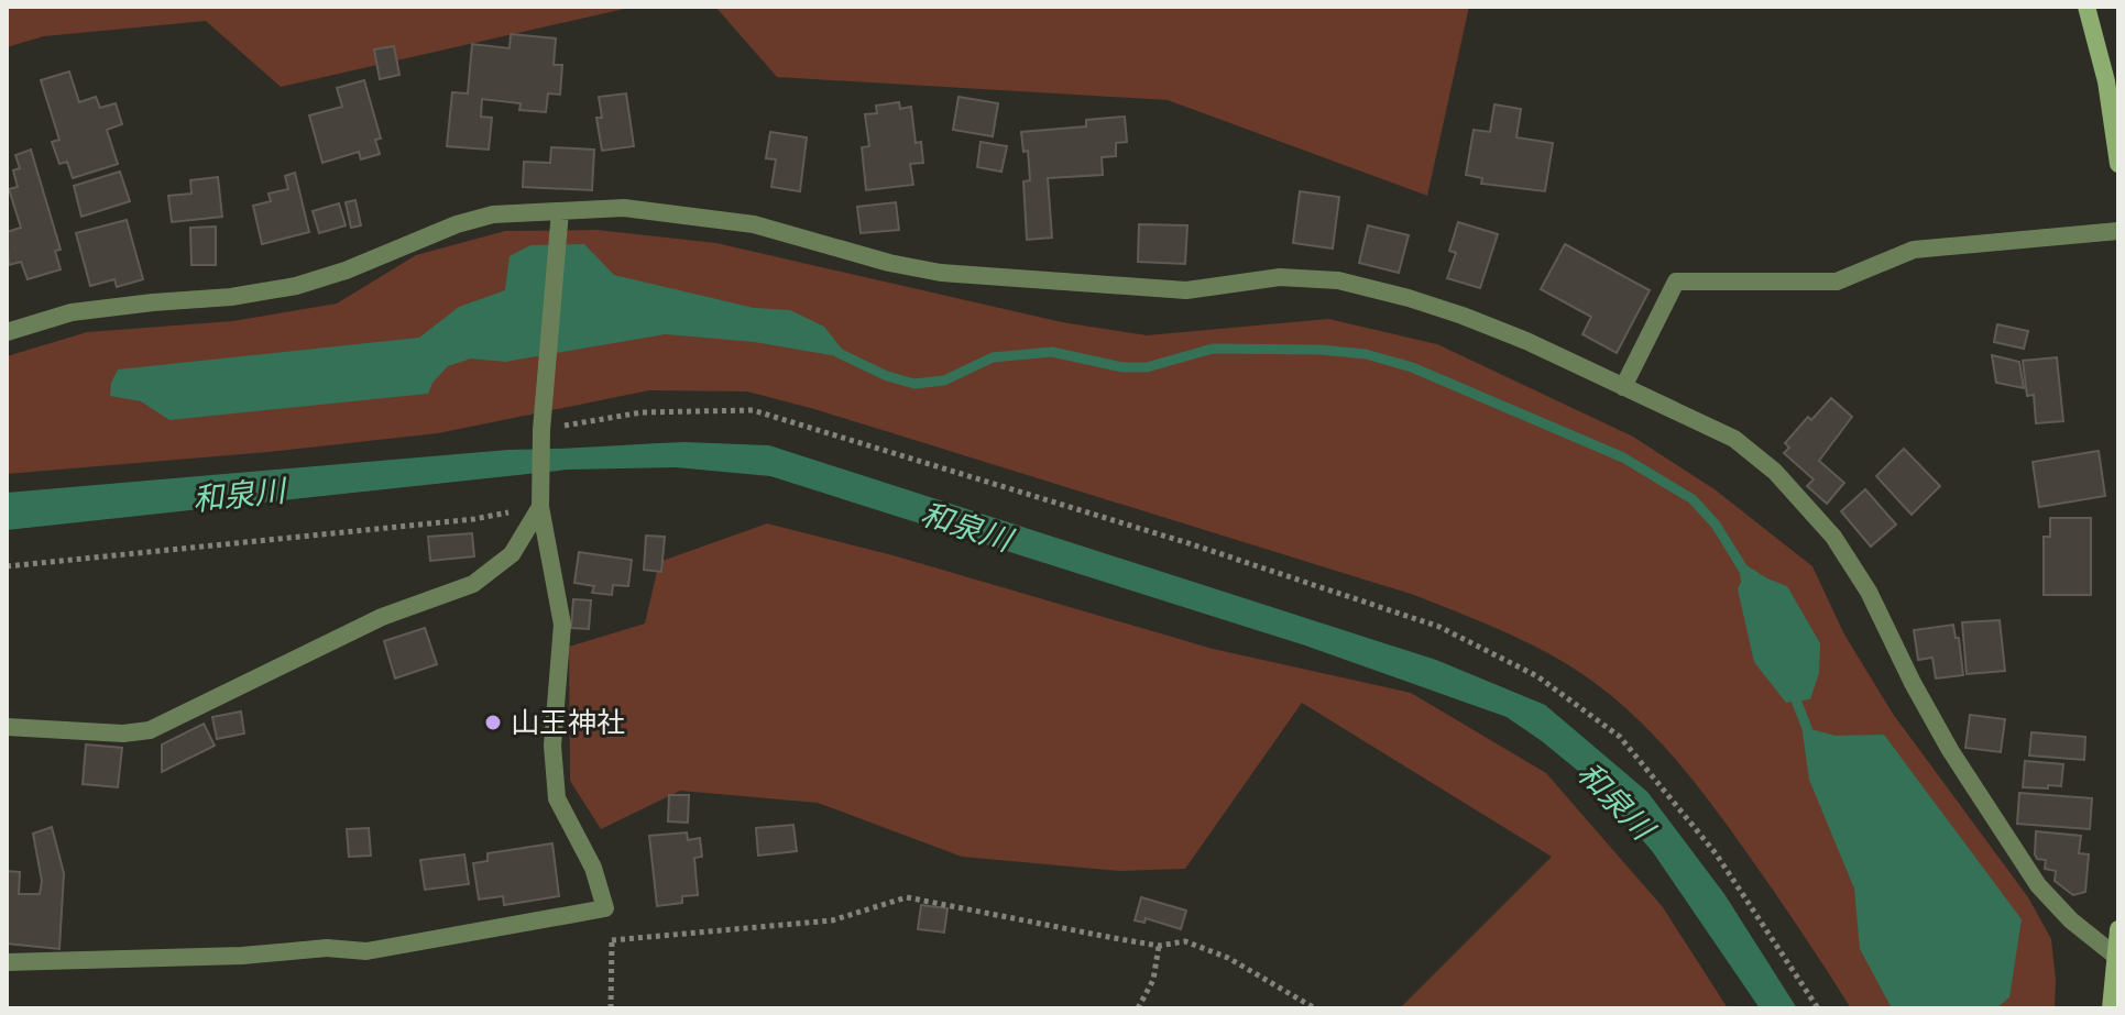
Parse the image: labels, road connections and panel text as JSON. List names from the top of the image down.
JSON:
{
  "water": ["和泉川"],
  "places": ["山王神社"]
}
